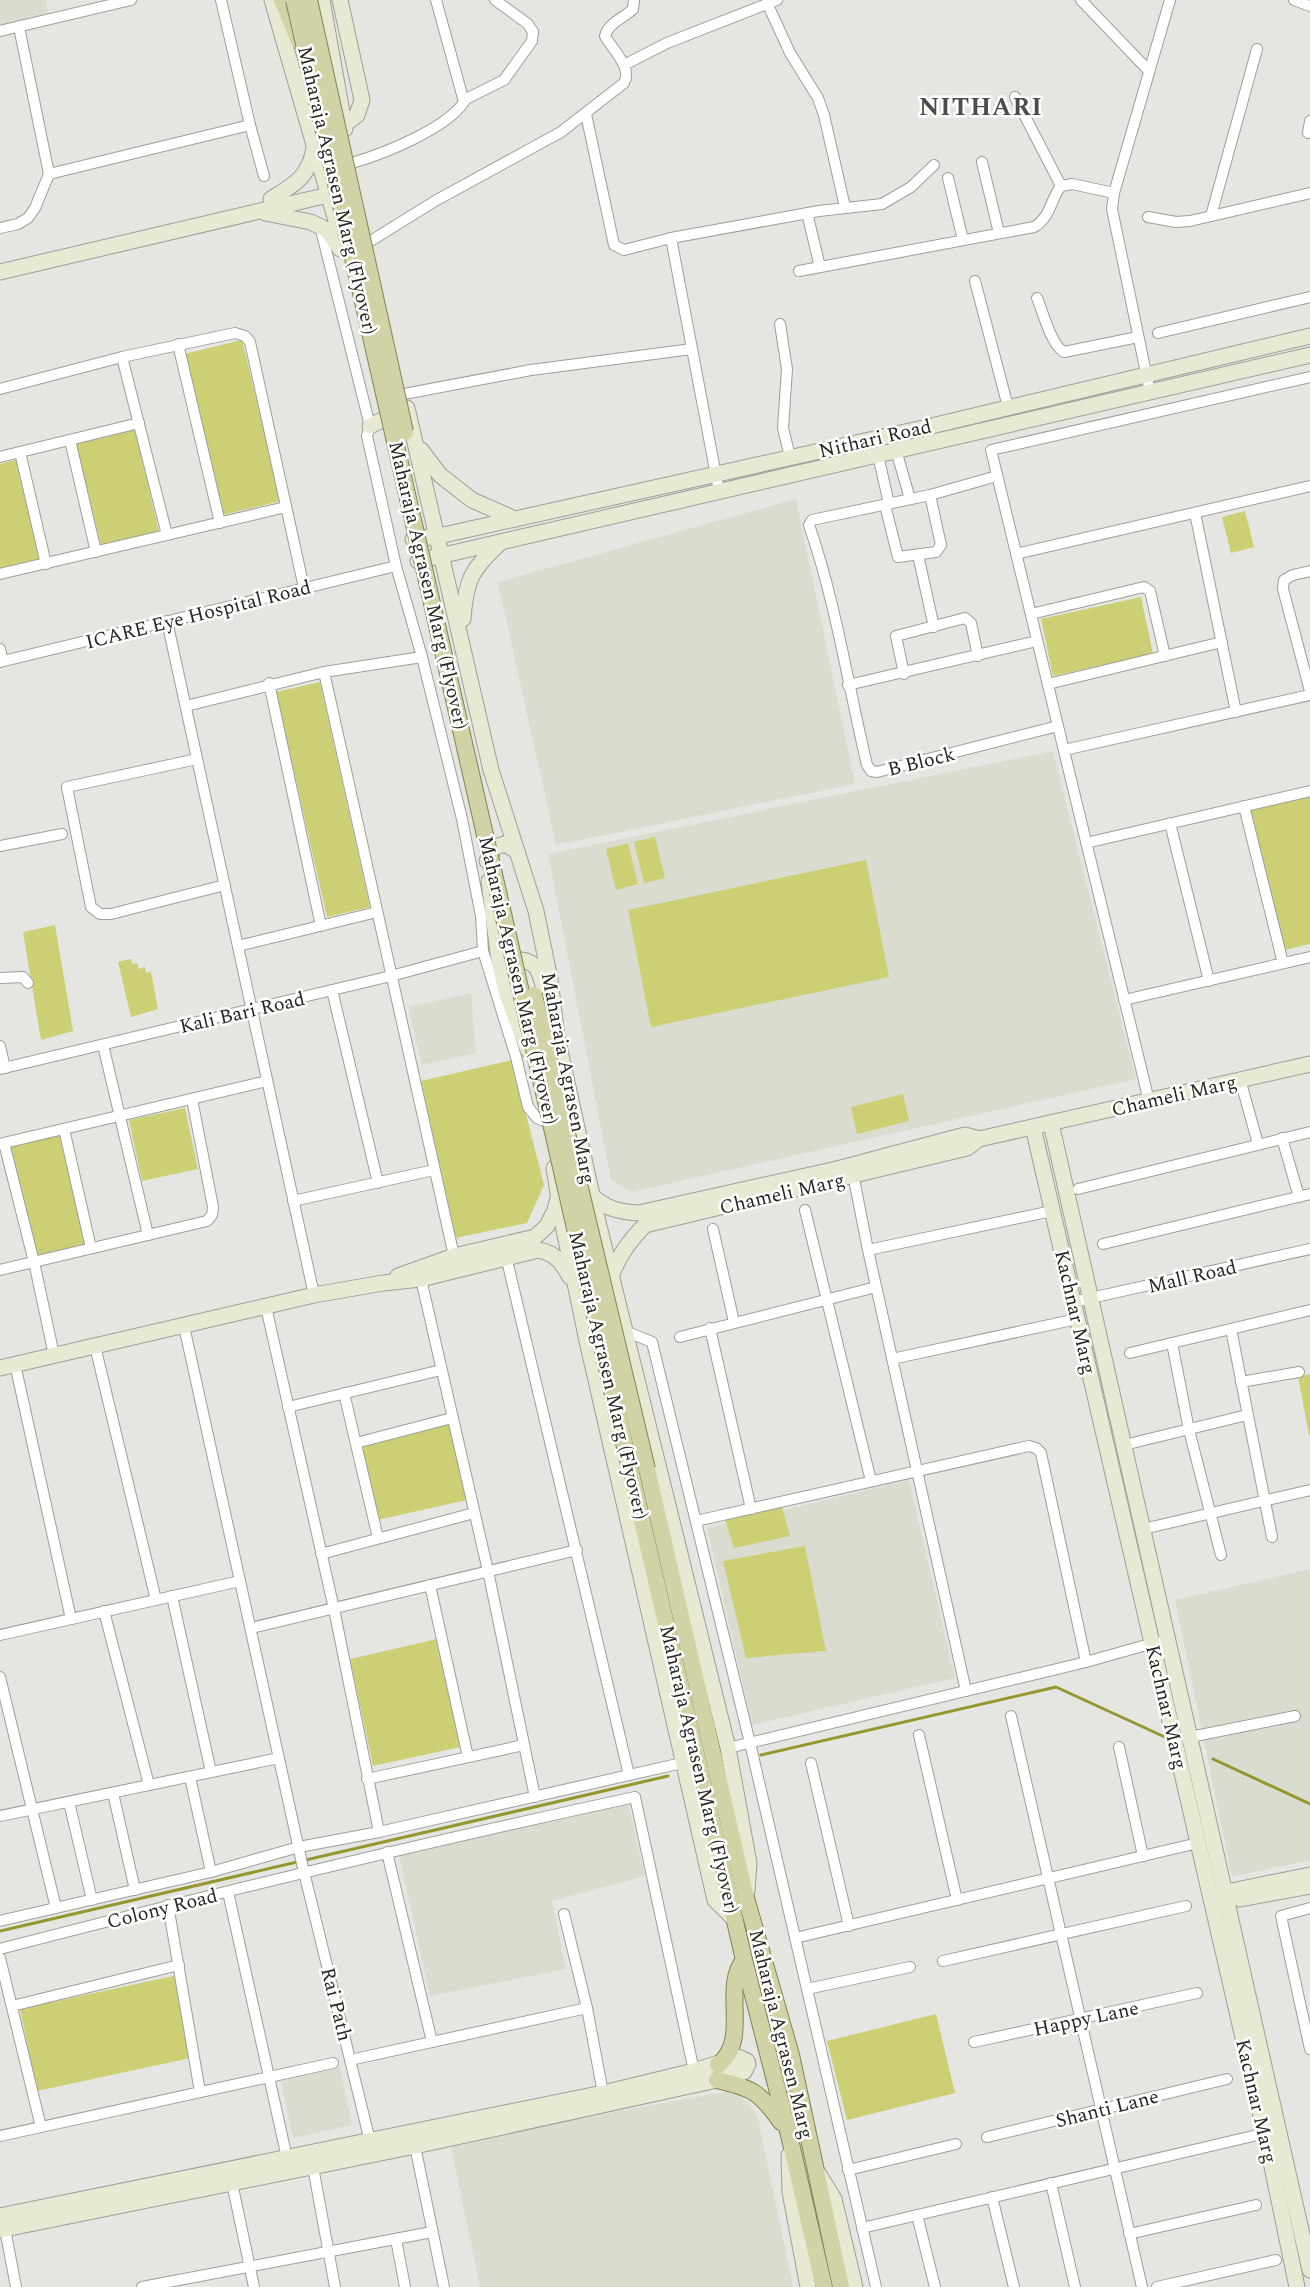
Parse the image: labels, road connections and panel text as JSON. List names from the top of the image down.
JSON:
{
  "streets": {
    "main road": ["Maharaja Agrasen Marg (Flyover)", "Maharaja Agrasen Marg"],
    "street": [
      "Nithari Road",
      "ICARE Eye Hospital Road",
      "B Block",
      "Kali Bari Road",
      "Chameli Marg",
      "Mall Road",
      "Kachnar Marg",
      "Colony Road",
      "Rai Path",
      "Happy Lane",
      "Shanti Lane"
    ]
  },
  "crossings": [
    ["Maharaja Agrasen Marg (Flyover)", "Maharaja Agrasen Marg"],
    ["Nithari Road", "Maharaja Agrasen Marg"],
    ["Maharaja Agrasen Marg", "Chameli Marg"],
    ["Chameli Marg", "Kachnar Marg"],
    ["Mall Road", "Kachnar Marg"]
  ],
  "districts": ["NITHARI"]
}
